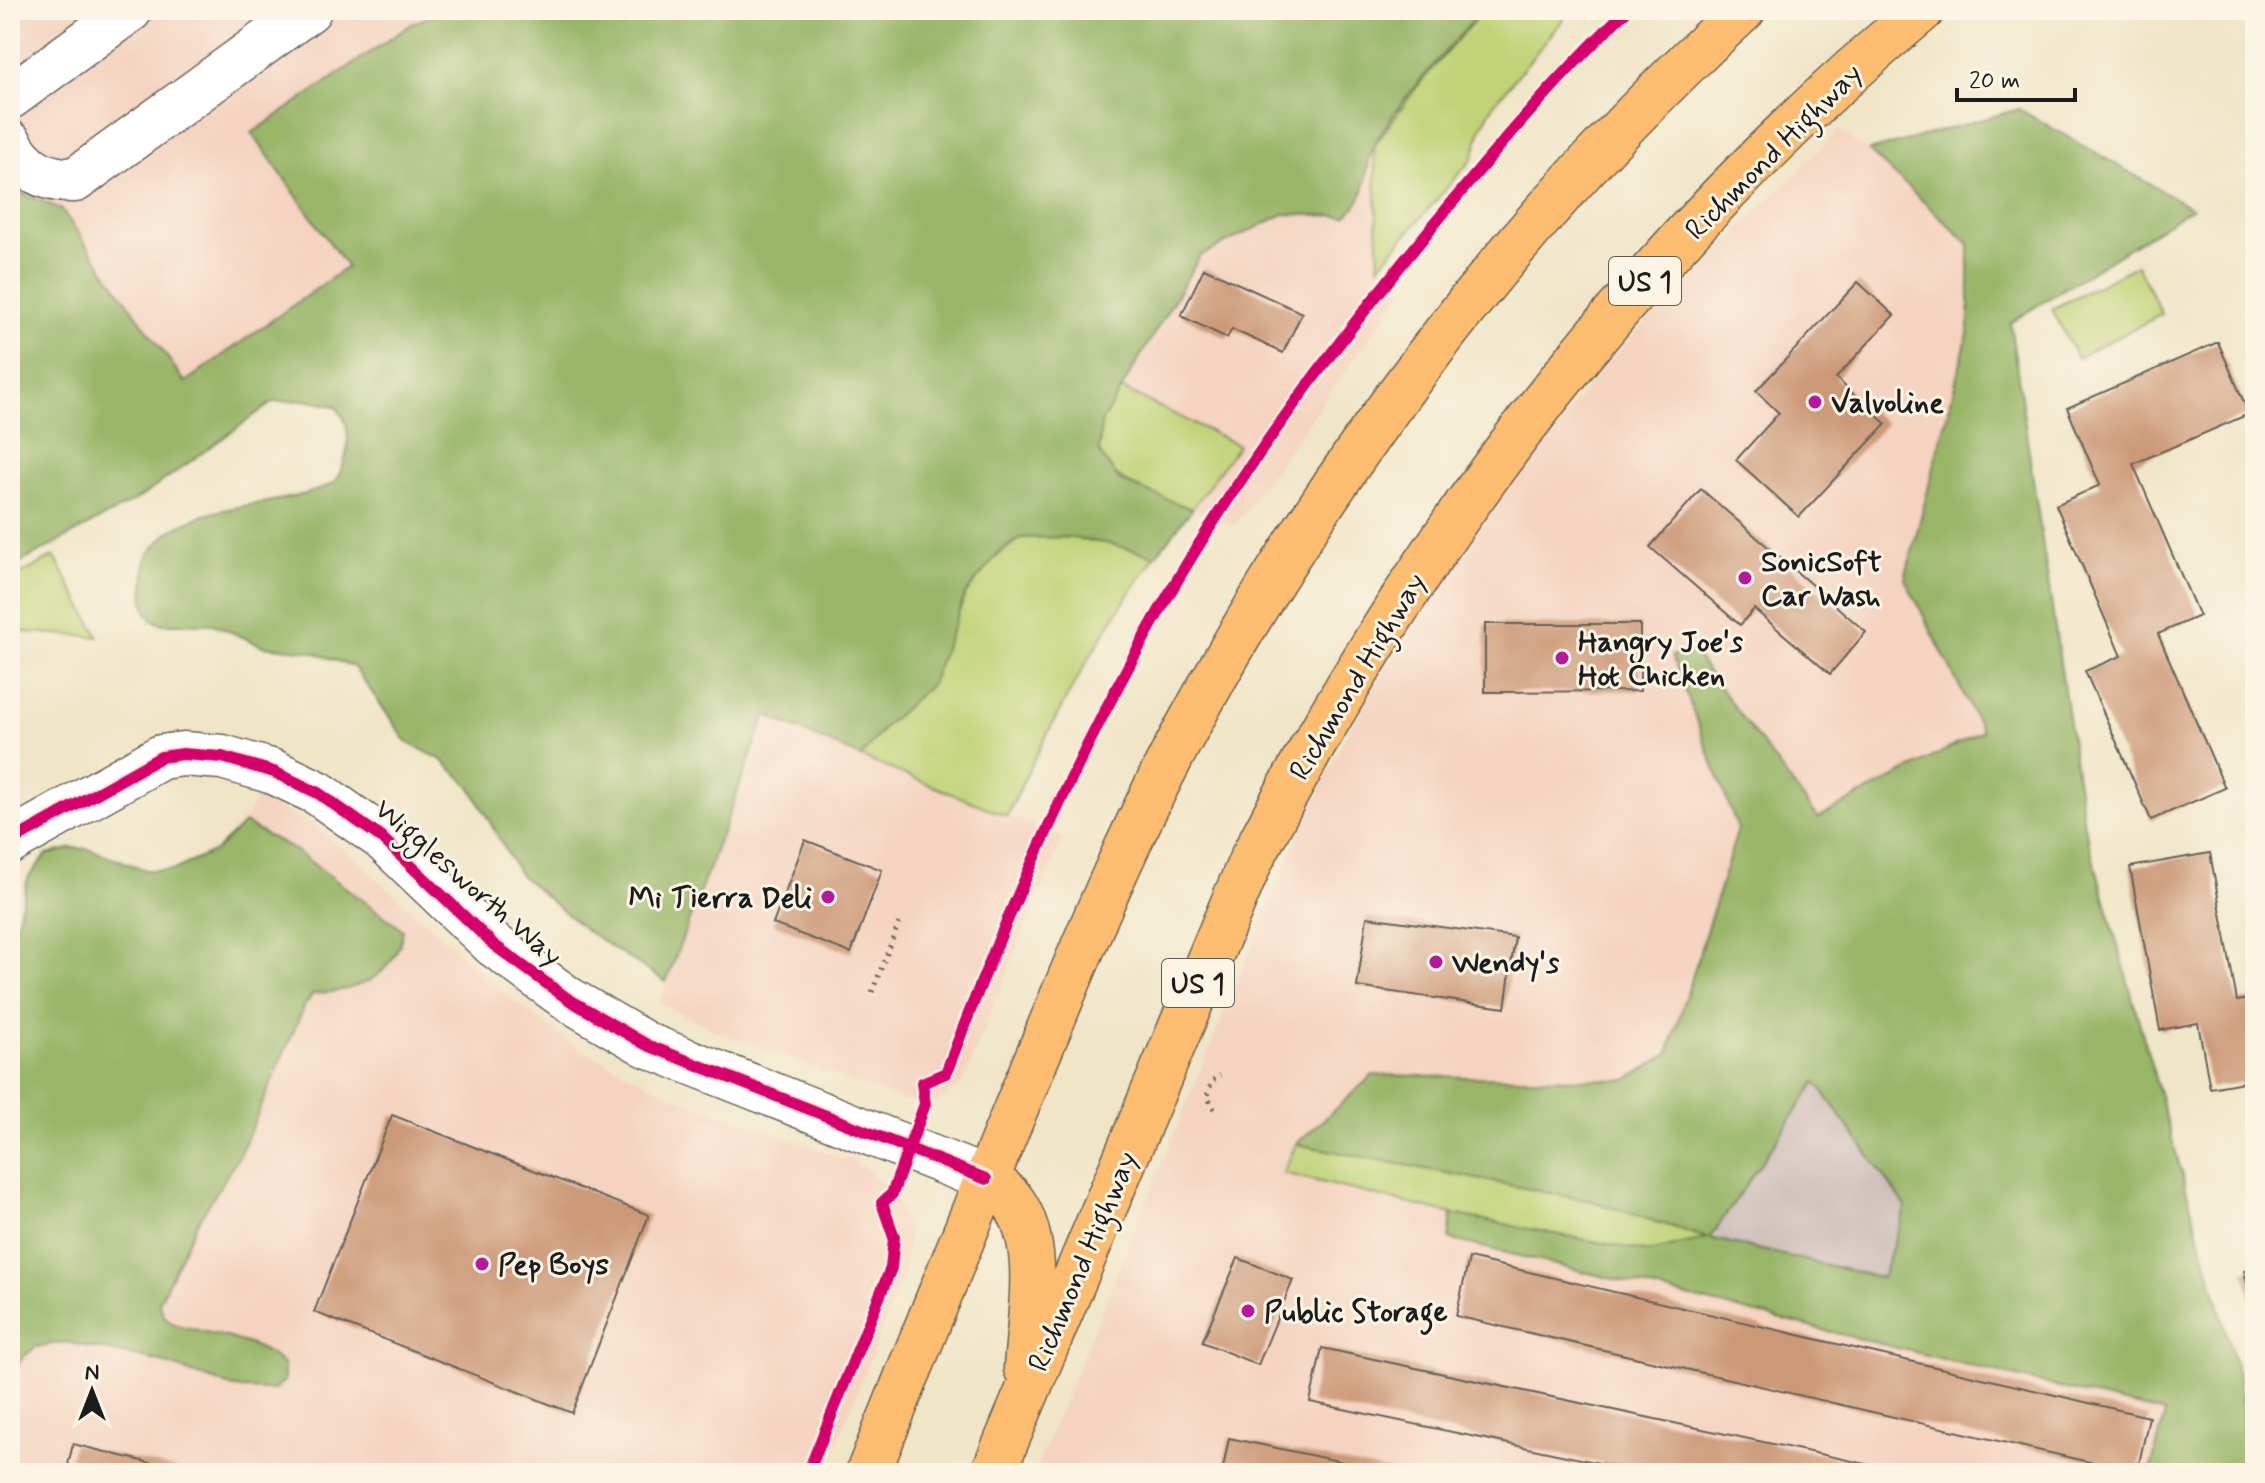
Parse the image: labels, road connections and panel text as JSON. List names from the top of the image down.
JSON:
{
  "streets": {
    "main road": ["Richmond Highway", "US 1"],
    "street": ["Wigglesworth Way"]
  },
  "places": [
    "Valvoline",
    "SonicSoft Car Wash",
    "Hangry Joe's Hot Chicken",
    "Mi Tierra Deli",
    "Wendy's",
    "Pep Boys",
    "Public Storage"
  ],
  "scale_bar": "20 m",
  "north": "top"
}
